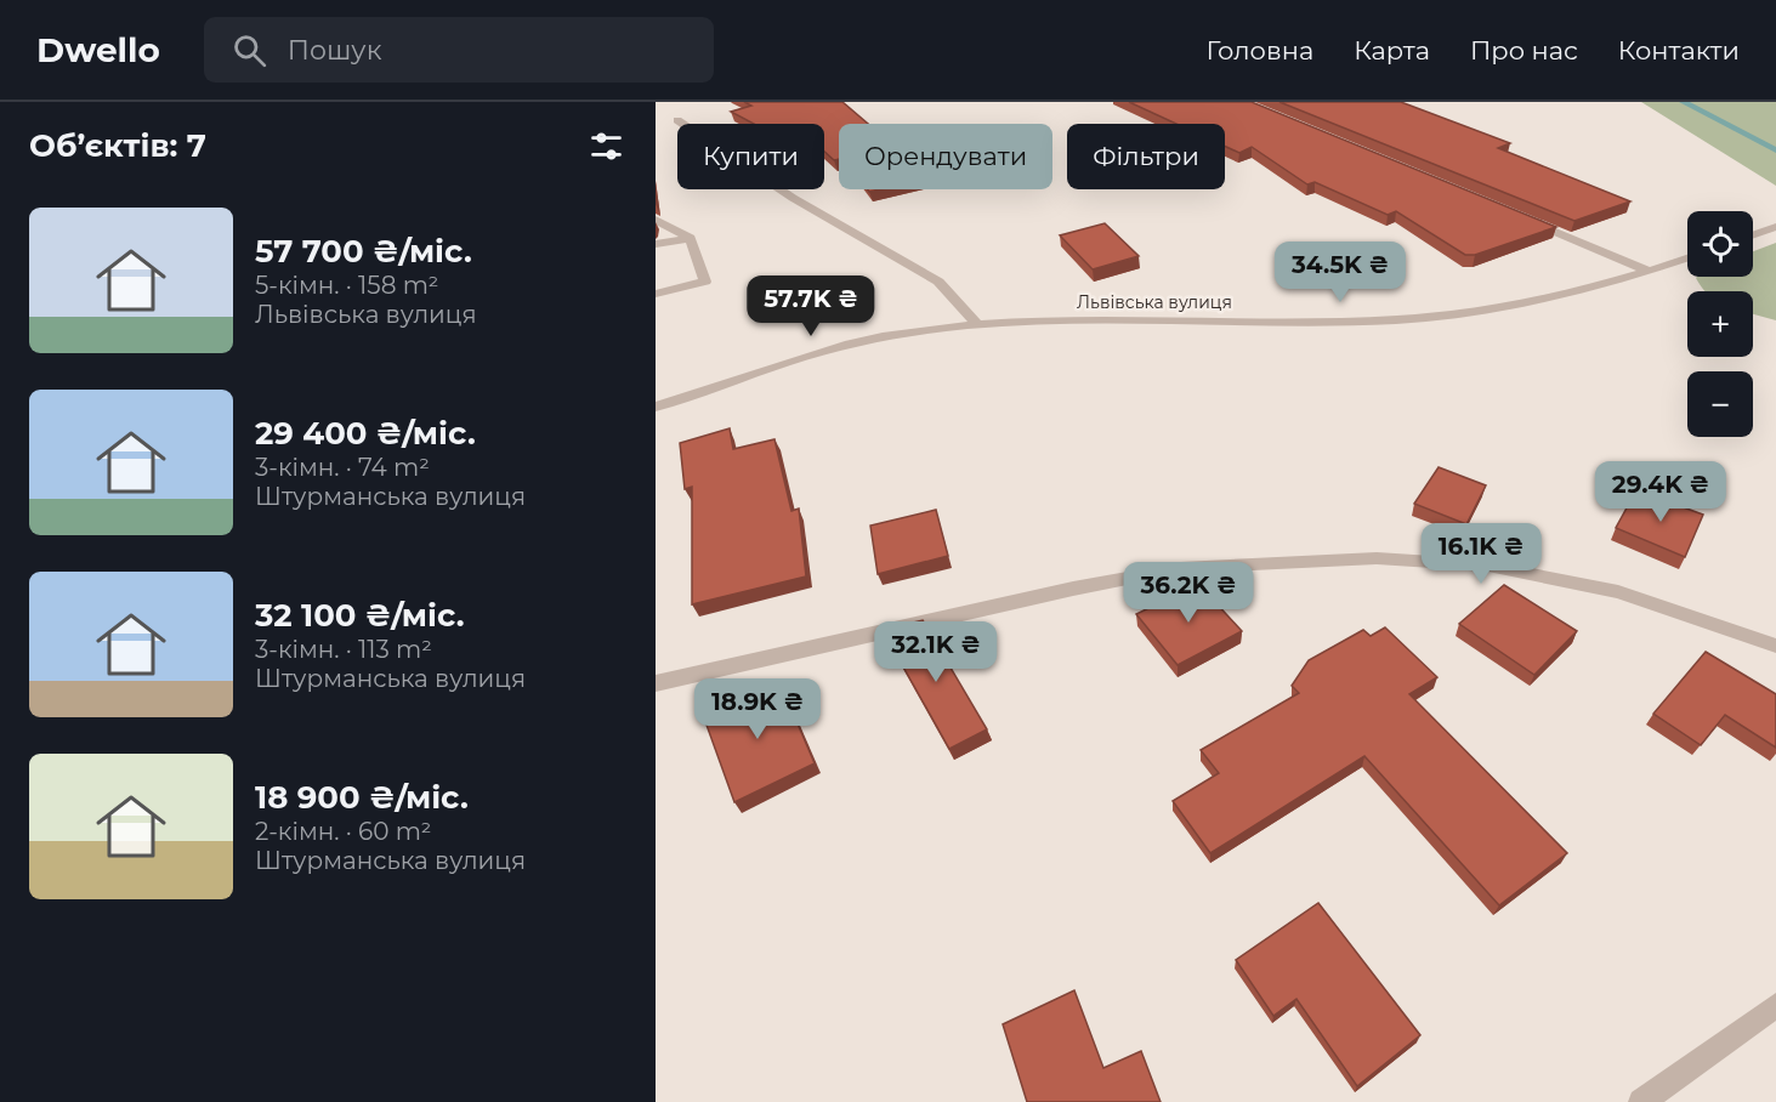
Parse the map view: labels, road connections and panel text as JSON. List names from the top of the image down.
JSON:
{
  "streets": {
    "street": ["Львівська вулиця"]
  },
  "page": {
    "header": "Dwello",
    "search": "Пошук",
    "nav": [
      "Головна",
      "Карта",
      "Про нас",
      "Контакти"
    ],
    "heading": "Об’єктів: 7",
    "chip": ["Купити", "Орендувати", "Фільтри"],
    "list": [
      {
        "name": "57 700 ₴/міс.",
        "note": "5-кімн. · 158 m² · Львівська вулиця"
      },
      {
        "name": "29 400 ₴/міс.",
        "note": "3-кімн. · 74 m² · Штурманська вулиця"
      },
      {
        "name": "32 100 ₴/міс.",
        "note": "3-кімн. · 113 m² · Штурманська вулиця"
      },
      {
        "name": "18 900 ₴/міс.",
        "note": "2-кімн. · 60 m² · Штурманська вулиця"
      }
    ],
    "map_buttons": ["+", "−"],
    "price": [
      "34.5K ₴",
      "57.7K ₴",
      "29.4K ₴",
      "16.1K ₴",
      "36.2K ₴",
      "32.1K ₴",
      "18.9K ₴"
    ]
  }
}
